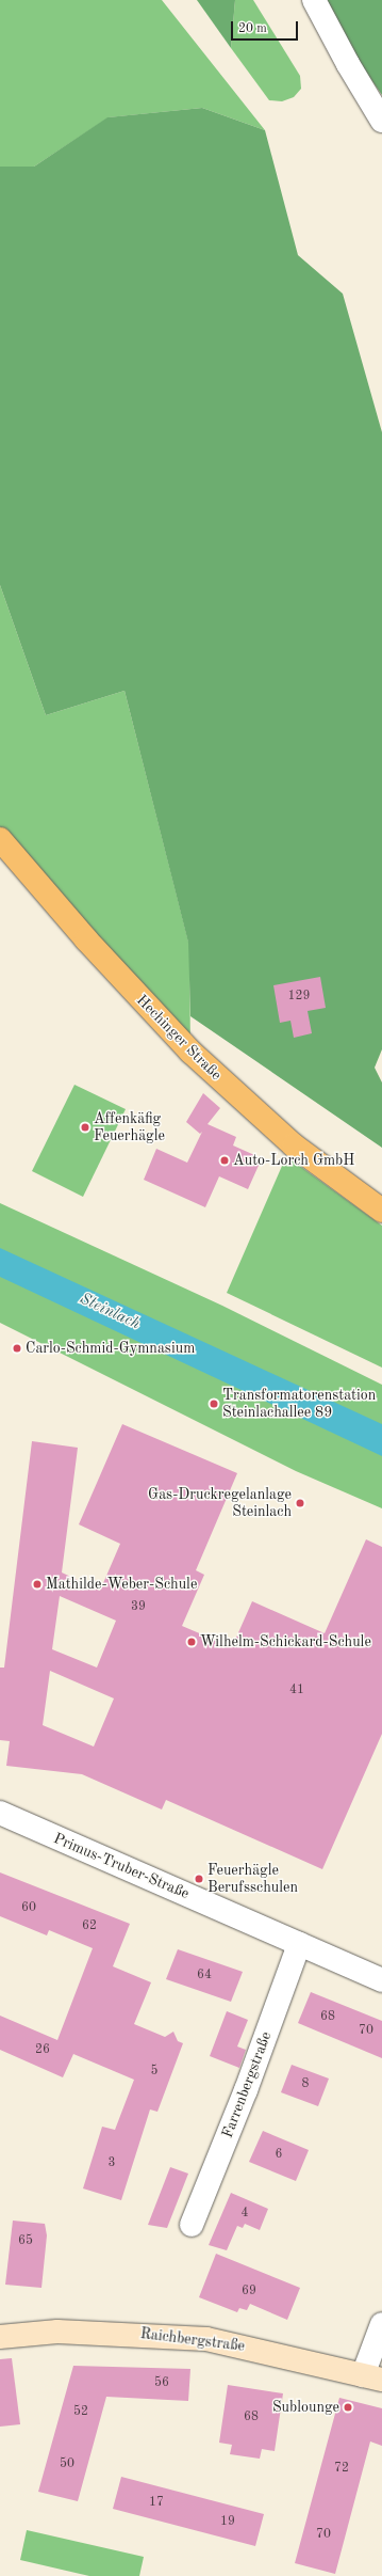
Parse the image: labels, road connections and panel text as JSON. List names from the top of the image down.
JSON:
{
  "streets": {
    "main road": ["Hechinger Straße"],
    "street": ["Primus-Truber-Straße", "Farrenbergstraße", "Raichbergstraße"]
  },
  "crossings": [
    ["Primus-Truber-Straße", "Farrenbergstraße"]
  ],
  "water": ["Steinlach"],
  "places": [
    "Affenkäfig Feuerhägle",
    "Auto-Lorch GmbH",
    "Carlo-Schmid-Gymnasium",
    "Transformatorenstation Steinlachallee 89",
    "Gas-Druckregelanlage Steinlach",
    "Mathilde-Weber-Schule",
    "Wilhelm-Schickard-Schule",
    "Feuerhägle Berufsschulen",
    "Sublounge"
  ],
  "house_numbers": [
    "129",
    "39",
    "41",
    "60",
    "62",
    "64",
    "68",
    "70",
    "26",
    "5",
    "8",
    "6",
    "3",
    "4",
    "65",
    "69",
    "56",
    "52",
    "68",
    "50",
    "72",
    "17",
    "19",
    "70"
  ],
  "scale_bar": "20 m"
}
